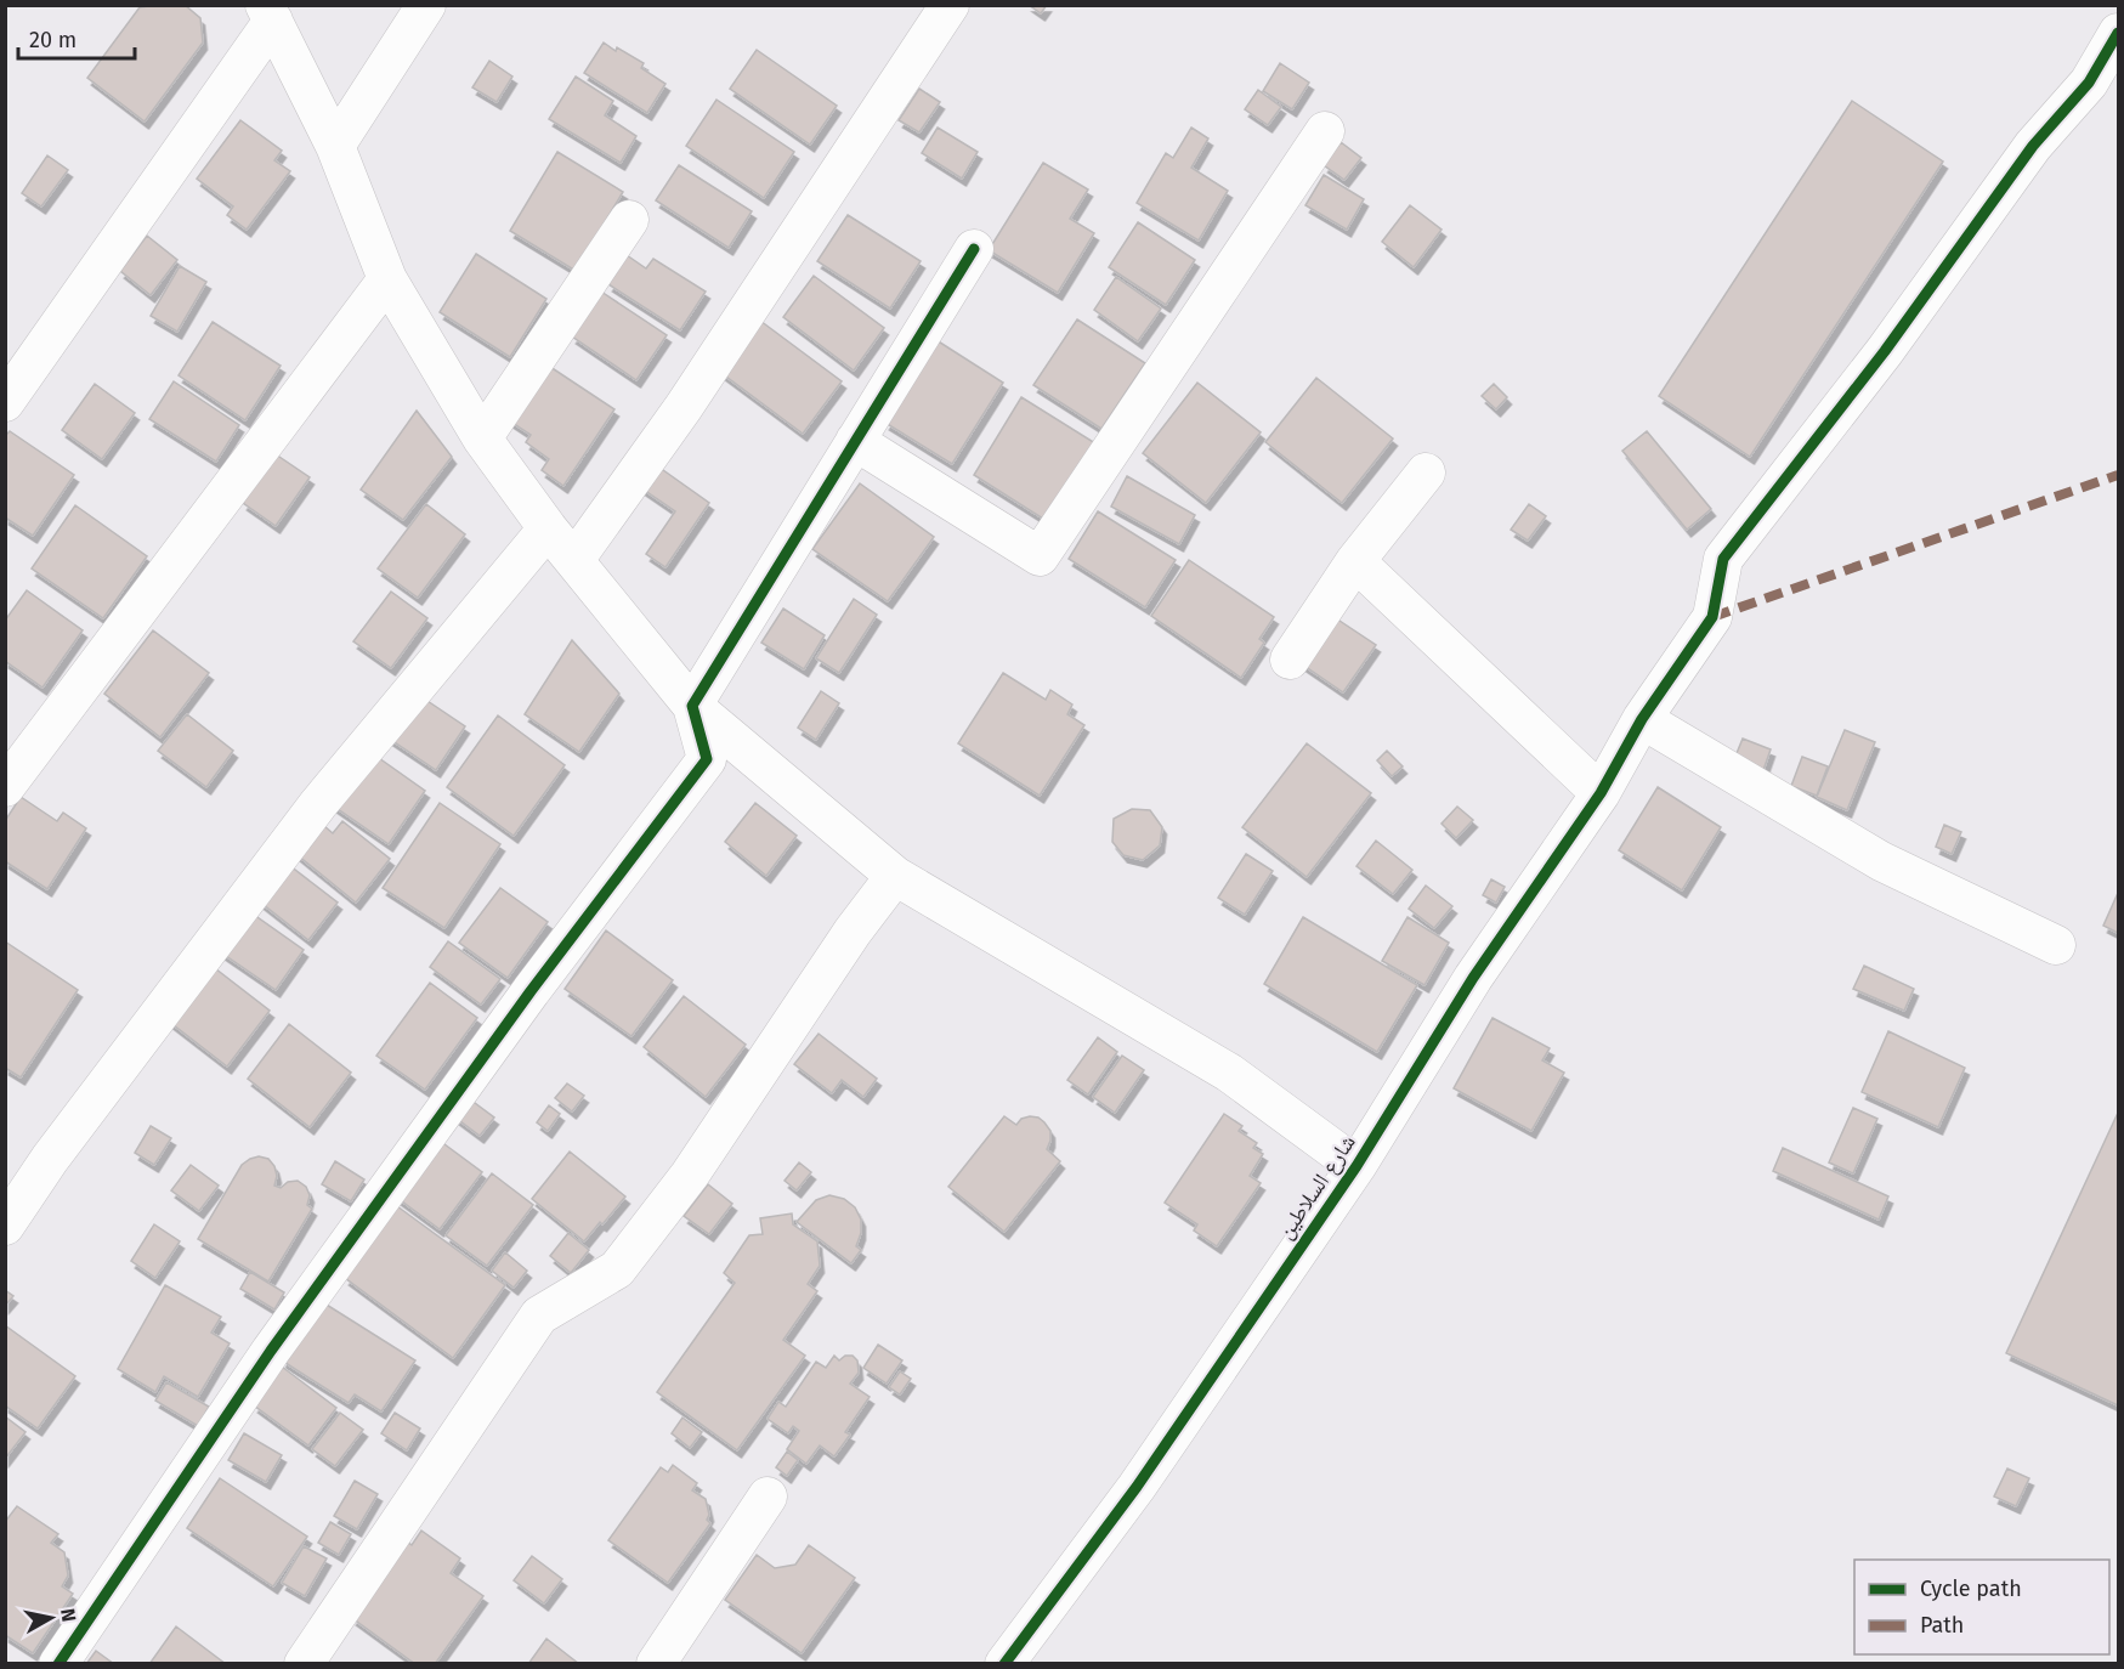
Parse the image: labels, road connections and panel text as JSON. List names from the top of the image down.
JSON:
{
  "streets": {
    "street": ["شارع السلاطين"]
  },
  "legend": ["Cycle path", "Path"],
  "scale_bar": "20 m",
  "north": "right"
}
